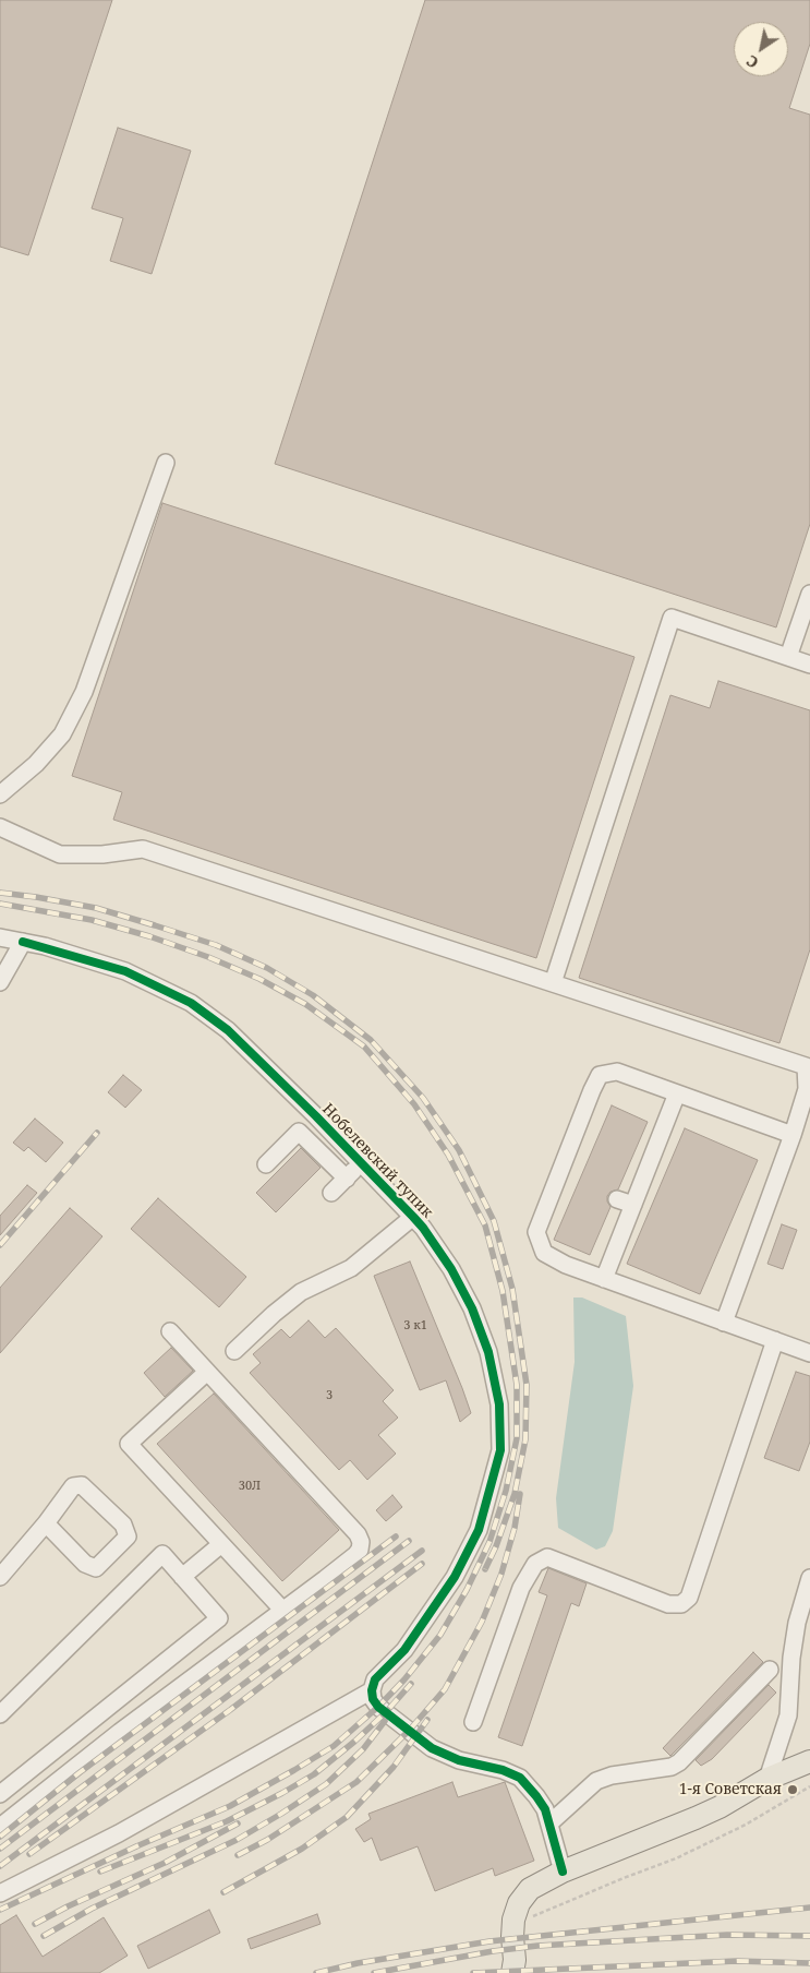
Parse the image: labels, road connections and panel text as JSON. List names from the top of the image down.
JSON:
{
  "streets": {
    "street": ["Нобелевский тупик"]
  },
  "places": ["1-я Советская"],
  "house_numbers": ["3 к1", "3", "30Л"],
  "north": "bottom left"
}
